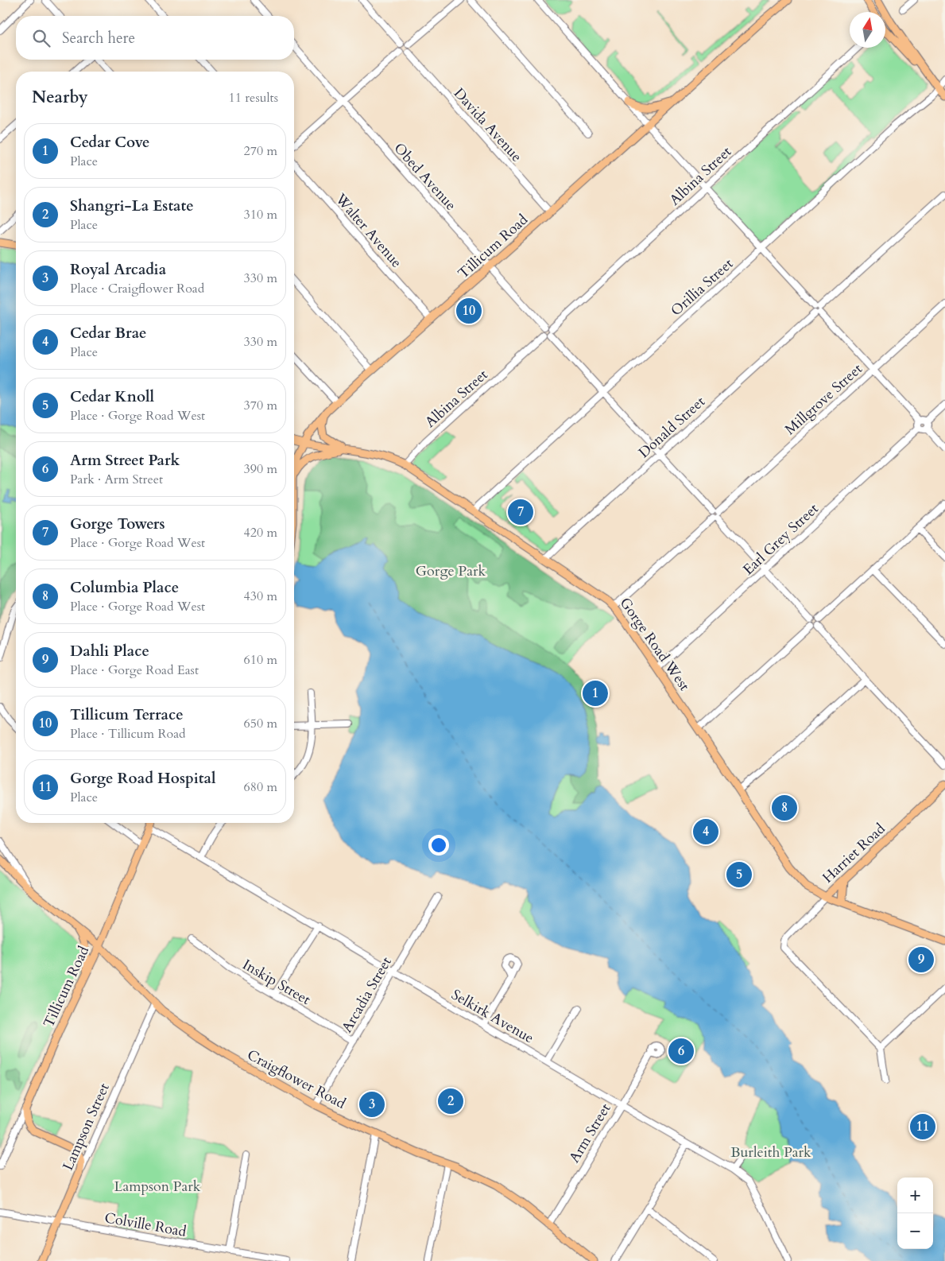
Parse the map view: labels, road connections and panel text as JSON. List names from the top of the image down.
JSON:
{
  "streets": {
    "main road": [
      "Tillicum Road",
      "Gorge Road West",
      "Harriet Road",
      "Craigflower Road",
      "Lampson Street"
    ],
    "street": [
      "Davida Avenue",
      "Albina Street",
      "Obed Avenue",
      "Walter Avenue",
      "Orillia Street",
      "Millgrove Street",
      "Donald Street",
      "Earl Grey Street",
      "Inskip Street",
      "Arcadia Street",
      "Selkirk Avenue",
      "Arm Street",
      "Colville Road"
    ]
  },
  "crossings": [
    ["Davida Avenue", "Tillicum Road"],
    ["Albina Street", "Obed Avenue"],
    ["Albina Street", "Gorge Road West"],
    ["Obed Avenue", "Tillicum Road"],
    ["Walter Avenue", "Tillicum Road"],
    ["Tillicum Road", "Gorge Road West"],
    ["Tillicum Road", "Selkirk Avenue"],
    ["Tillicum Road", "Craigflower Road"],
    ["Orillia Street", "Gorge Road West"],
    ["Millgrove Street", "Gorge Road West"],
    ["Donald Street", "Gorge Road West"],
    ["Earl Grey Street", "Gorge Road West"],
    ["Gorge Road West", "Harriet Road"],
    ["Inskip Street", "Arcadia Street"],
    ["Arcadia Street", "Selkirk Avenue"],
    ["Arcadia Street", "Craigflower Road"],
    ["Selkirk Avenue", "Arm Street"],
    ["Craigflower Road", "Lampson Street"],
    ["Craigflower Road", "Arm Street"],
    ["Lampson Street", "Colville Road"]
  ],
  "parks": ["Gorge Park", "Burleith Park", "Lampson Park"],
  "north": "top",
  "page": {
    "search": "Search here",
    "heading": ["Nearby", "11 results"],
    "list": [
      {
        "mark": "1",
        "name": "Cedar Cove",
        "note": "Place",
        "value": "270 m"
      },
      {
        "mark": "2",
        "name": "Shangri-La Estate",
        "note": "Place",
        "value": "310 m"
      },
      {
        "mark": "3",
        "name": "Royal Arcadia",
        "note": "Place · Craigflower Road",
        "value": "330 m"
      },
      {
        "mark": "4",
        "name": "Cedar Brae",
        "note": "Place",
        "value": "330 m"
      },
      {
        "mark": "5",
        "name": "Cedar Knoll",
        "note": "Place · Gorge Road West",
        "value": "370 m"
      },
      {
        "mark": "6",
        "name": "Arm Street Park",
        "note": "Park · Arm Street",
        "value": "390 m"
      },
      {
        "mark": "7",
        "name": "Gorge Towers",
        "note": "Place · Gorge Road West",
        "value": "420 m"
      },
      {
        "mark": "8",
        "name": "Columbia Place",
        "note": "Place · Gorge Road West",
        "value": "430 m"
      },
      {
        "mark": "9",
        "name": "Dahli Place",
        "note": "Place · Gorge Road East",
        "value": "610 m"
      },
      {
        "mark": "10",
        "name": "Tillicum Terrace",
        "note": "Place · Tillicum Road",
        "value": "650 m"
      },
      {
        "mark": "11",
        "name": "Gorge Road Hospital",
        "note": "Place",
        "value": "680 m"
      }
    ],
    "pins": [
      "10",
      "7",
      "1",
      "8",
      "4",
      "5",
      "9",
      "6",
      "2",
      "3",
      "11"
    ],
    "map_buttons": ["+", "−"]
  }
}
